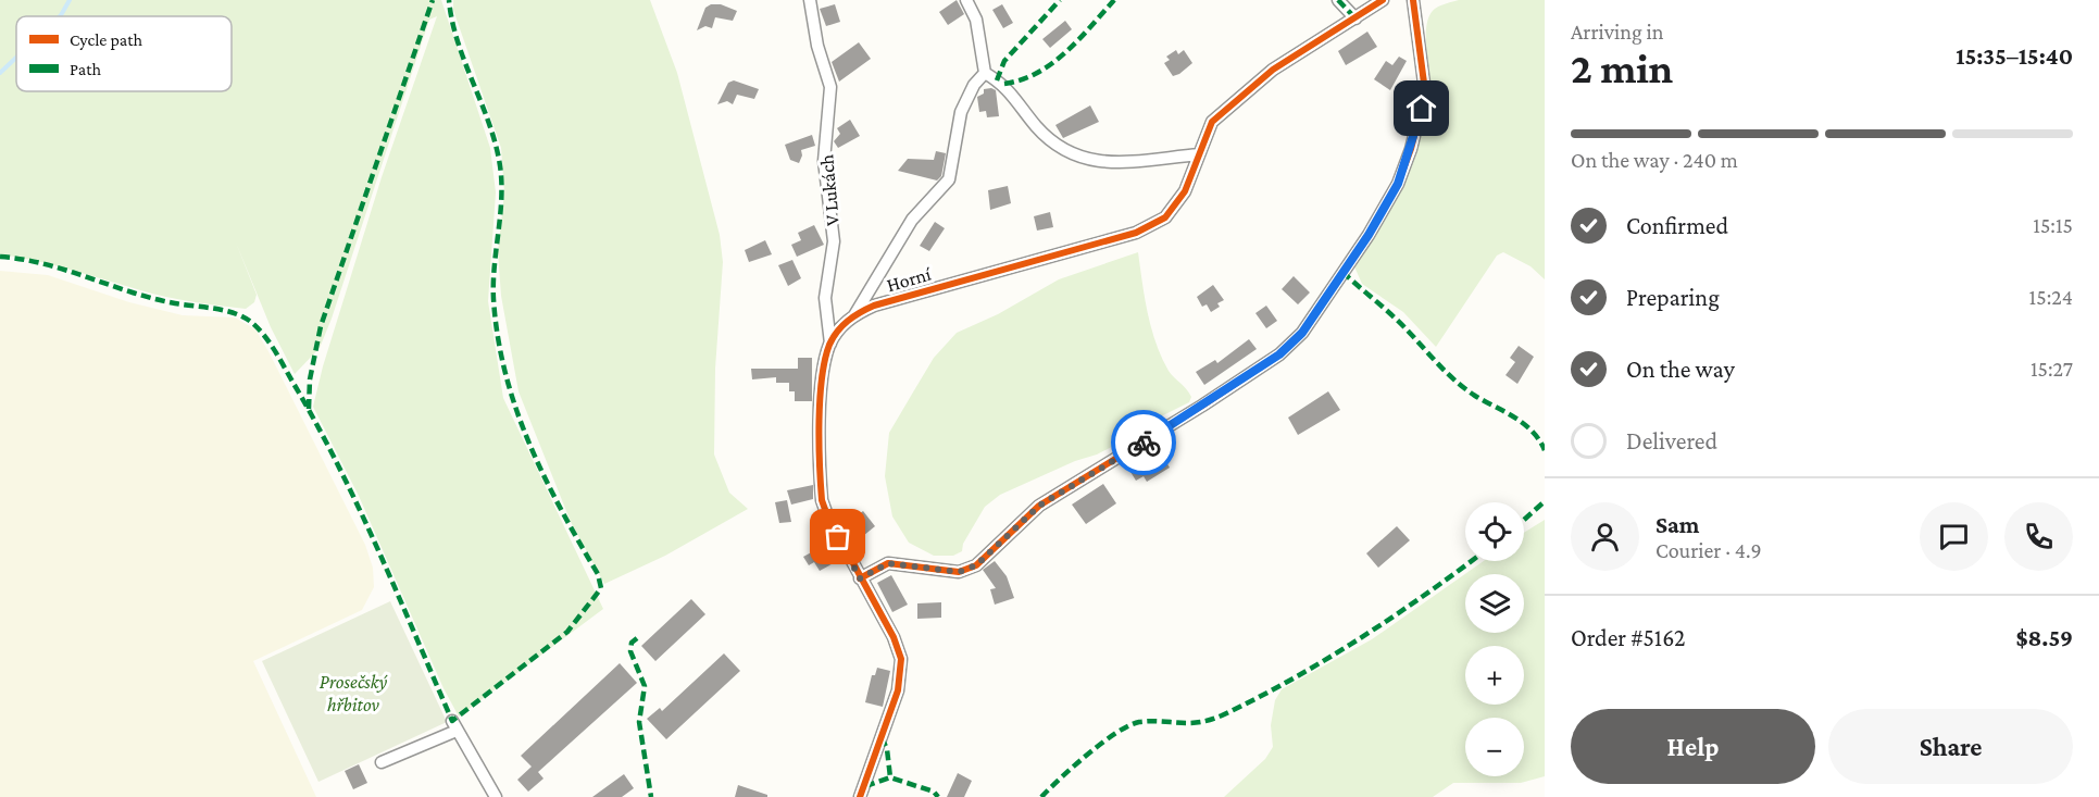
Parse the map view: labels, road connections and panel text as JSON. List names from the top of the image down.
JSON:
{
  "streets": {
    "street": ["V Lukách", "Horní"]
  },
  "crossings": [
    ["V Lukách", "Horní"]
  ],
  "parks": ["Prosečský hřbitov"],
  "legend": ["Cycle path", "Path"],
  "page": {
    "heading": ["2 min", "Arriving in", "15:35–15:40"],
    "panel": [
      "Sam",
      "Courier · 4.9",
      "Order #5162",
      "$8.59"
    ],
    "bar": "On the way · 240 m",
    "list": [
      ["Confirmed", "15:15"],
      ["Preparing", "15:24"],
      ["On the way", "15:27"],
      "Delivered"
    ],
    "map_buttons": ["+", "−"],
    "buttons": ["Help", "Share"]
  }
}
